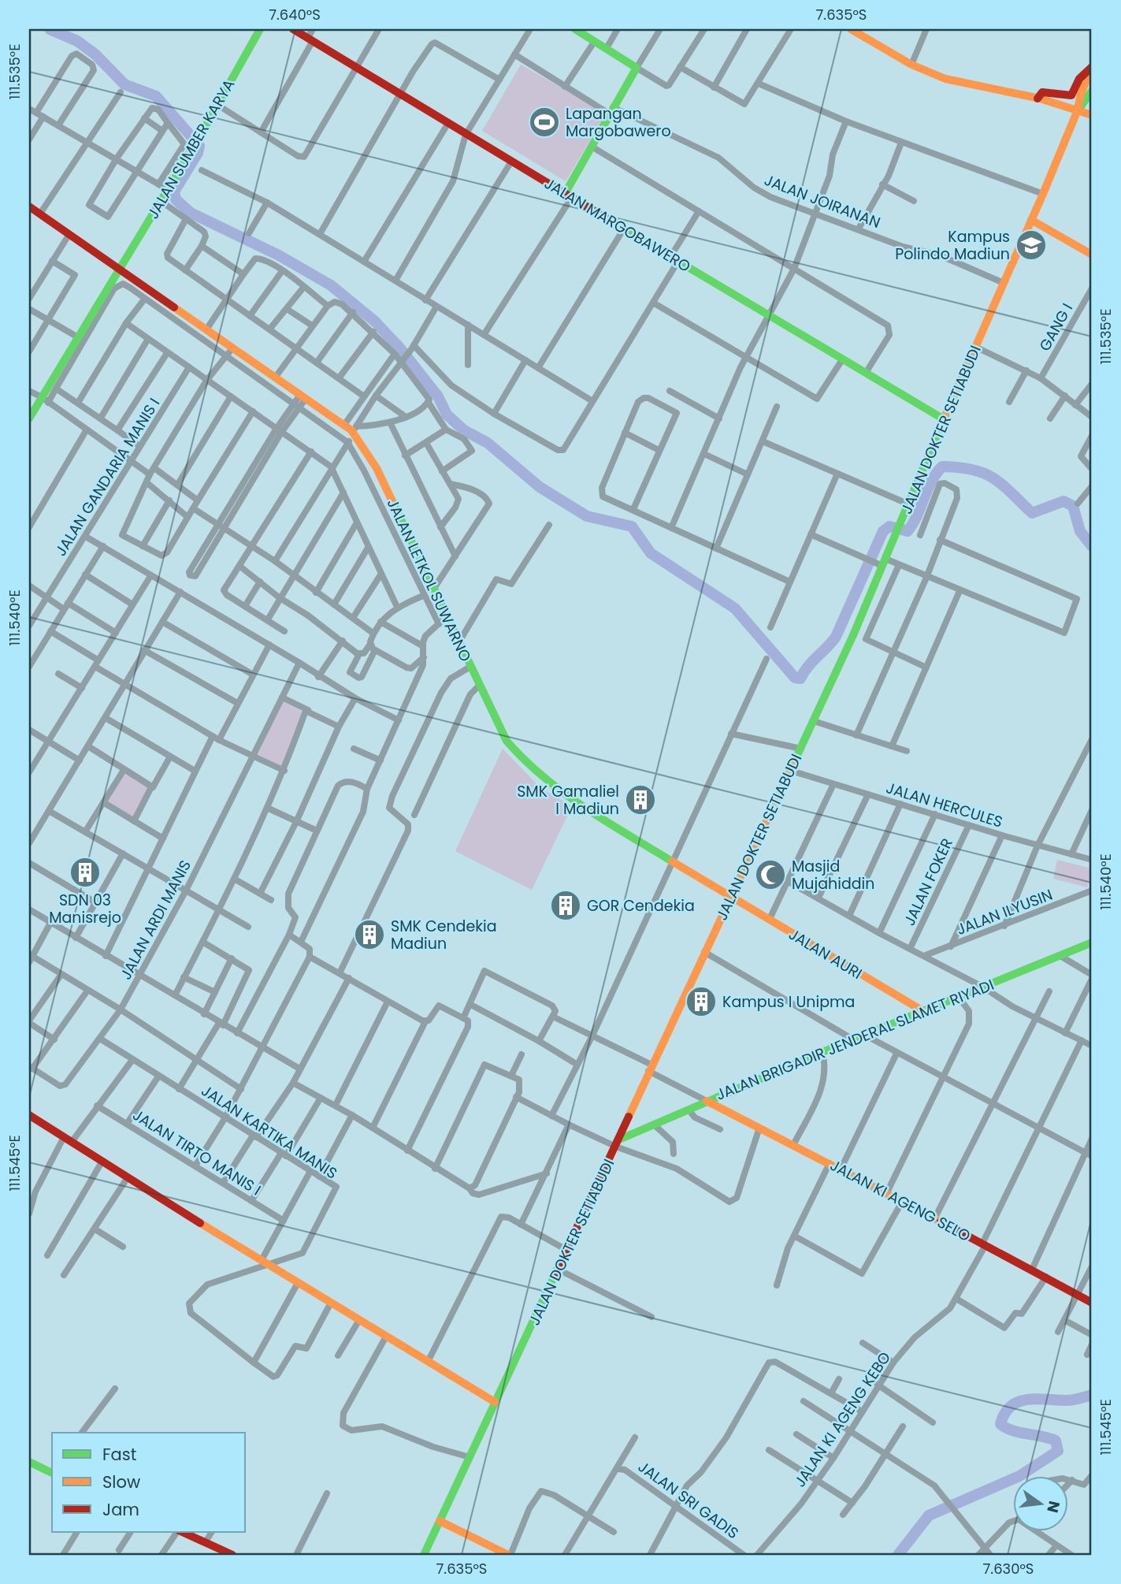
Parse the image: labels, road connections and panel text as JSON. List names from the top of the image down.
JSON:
{
  "streets": {
    "main road": [
      "JALAN SUMBER KARYA",
      "JALAN MARGOBAWERO",
      "JALAN DOKTER SETIABUDI",
      "JALAN LETKOL SUWARNO",
      "JALAN AURI",
      "JALAN BRIGADIR JENDERAL SLAMET RIYADI",
      "JALAN KI AGENG SELO"
    ],
    "street": [
      "JALAN JOIRANAN",
      "GANG I",
      "JALAN GANDARIA MANIS I",
      "JALAN HERCULES",
      "JALAN FOKER",
      "JALAN ILYUSIN",
      "JALAN ARDI MANIS",
      "JALAN KARTIKA MANIS",
      "JALAN TIRTO MANIS I",
      "JALAN KI AGENG KEBO",
      "JALAN SRI GADIS"
    ]
  },
  "crossings": [
    ["JALAN SUMBER KARYA", "JALAN LETKOL SUWARNO"],
    ["JALAN JOIRANAN", "JALAN DOKTER SETIABUDI"],
    ["JALAN MARGOBAWERO", "JALAN DOKTER SETIABUDI"],
    ["JALAN DOKTER SETIABUDI", "JALAN LETKOL SUWARNO"],
    ["JALAN DOKTER SETIABUDI", "JALAN HERCULES"],
    ["JALAN DOKTER SETIABUDI", "JALAN AURI"],
    ["JALAN DOKTER SETIABUDI", "JALAN BRIGADIR JENDERAL SLAMET RIYADI"],
    ["JALAN LETKOL SUWARNO", "JALAN AURI"],
    ["JALAN HERCULES", "JALAN FOKER"],
    ["JALAN ARDI MANIS", "JALAN KARTIKA MANIS"],
    ["JALAN AURI", "JALAN BRIGADIR JENDERAL SLAMET RIYADI"],
    ["JALAN BRIGADIR JENDERAL SLAMET RIYADI", "JALAN KI AGENG SELO"],
    ["JALAN KI AGENG SELO", "JALAN KI AGENG KEBO"]
  ],
  "places": {
    "sports": ["Lapangan Margobawero"],
    "school or university": ["Kampus Polindo Madiun"],
    "building": [
      "SMK Gamaliel I Madiun",
      "SDN 03 Manisrejo",
      "GOR Cendekia",
      "SMK Cendekia Madiun",
      "Kampus I Unipma"
    ],
    "mosque": ["Masjid Mujahiddin"]
  },
  "legend": ["Fast", "Slow", "Jam"],
  "north": "right",
  "coordinates": [
    "7.640°S",
    "7.635°S",
    "111.535°E",
    "111.540°E",
    "111.545°E",
    "7.630°S"
  ]
}
